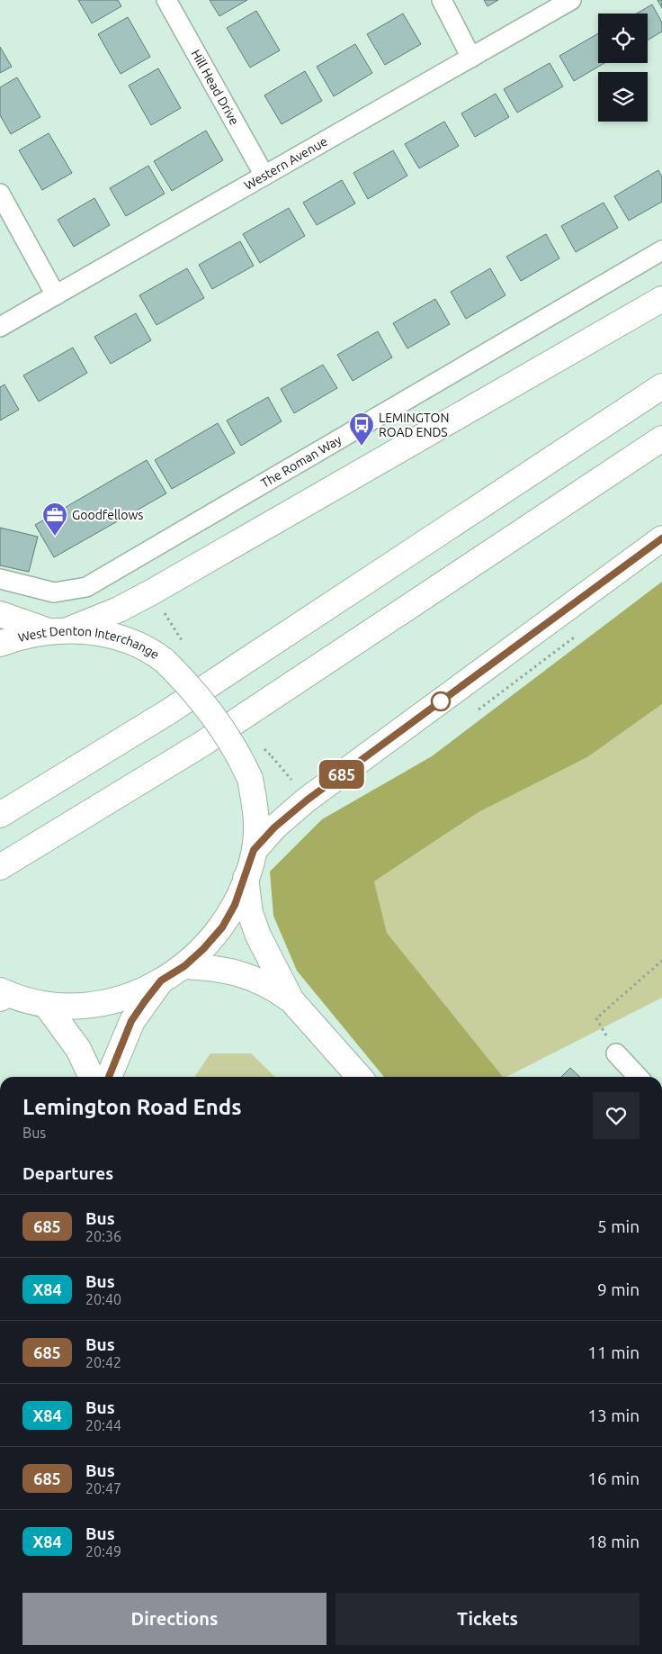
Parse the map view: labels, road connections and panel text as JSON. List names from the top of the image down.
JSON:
{
  "streets": {
    "main road": ["West Denton Interchange"],
    "street": ["Hill Head Drive", "Western Avenue", "The Roman Way"]
  },
  "crossings": [
    ["Hill Head Drive", "Western Avenue"]
  ],
  "places": {
    "bus stop": ["LEMINGTON ROAD ENDS"],
    "office": ["Goodfellows"]
  },
  "lines": ["bus line 685"],
  "page": {
    "on_map": "685",
    "heading": [
      ["Lemington Road Ends", "Bus"],
      "Departures"
    ],
    "list": [
      {
        "mark": "685",
        "name": "Bus",
        "note": "20:36",
        "value": "5 min"
      },
      {
        "mark": "X84",
        "name": "Bus",
        "note": "20:40",
        "value": "9 min"
      },
      {
        "mark": "685",
        "name": "Bus",
        "note": "20:42",
        "value": "11 min"
      },
      {
        "mark": "X84",
        "name": "Bus",
        "note": "20:44",
        "value": "13 min"
      },
      {
        "mark": "685",
        "name": "Bus",
        "note": "20:47",
        "value": "16 min"
      },
      {
        "mark": "X84",
        "name": "Bus",
        "note": "20:49",
        "value": "18 min"
      }
    ],
    "buttons": ["Directions", "Tickets"]
  }
}
